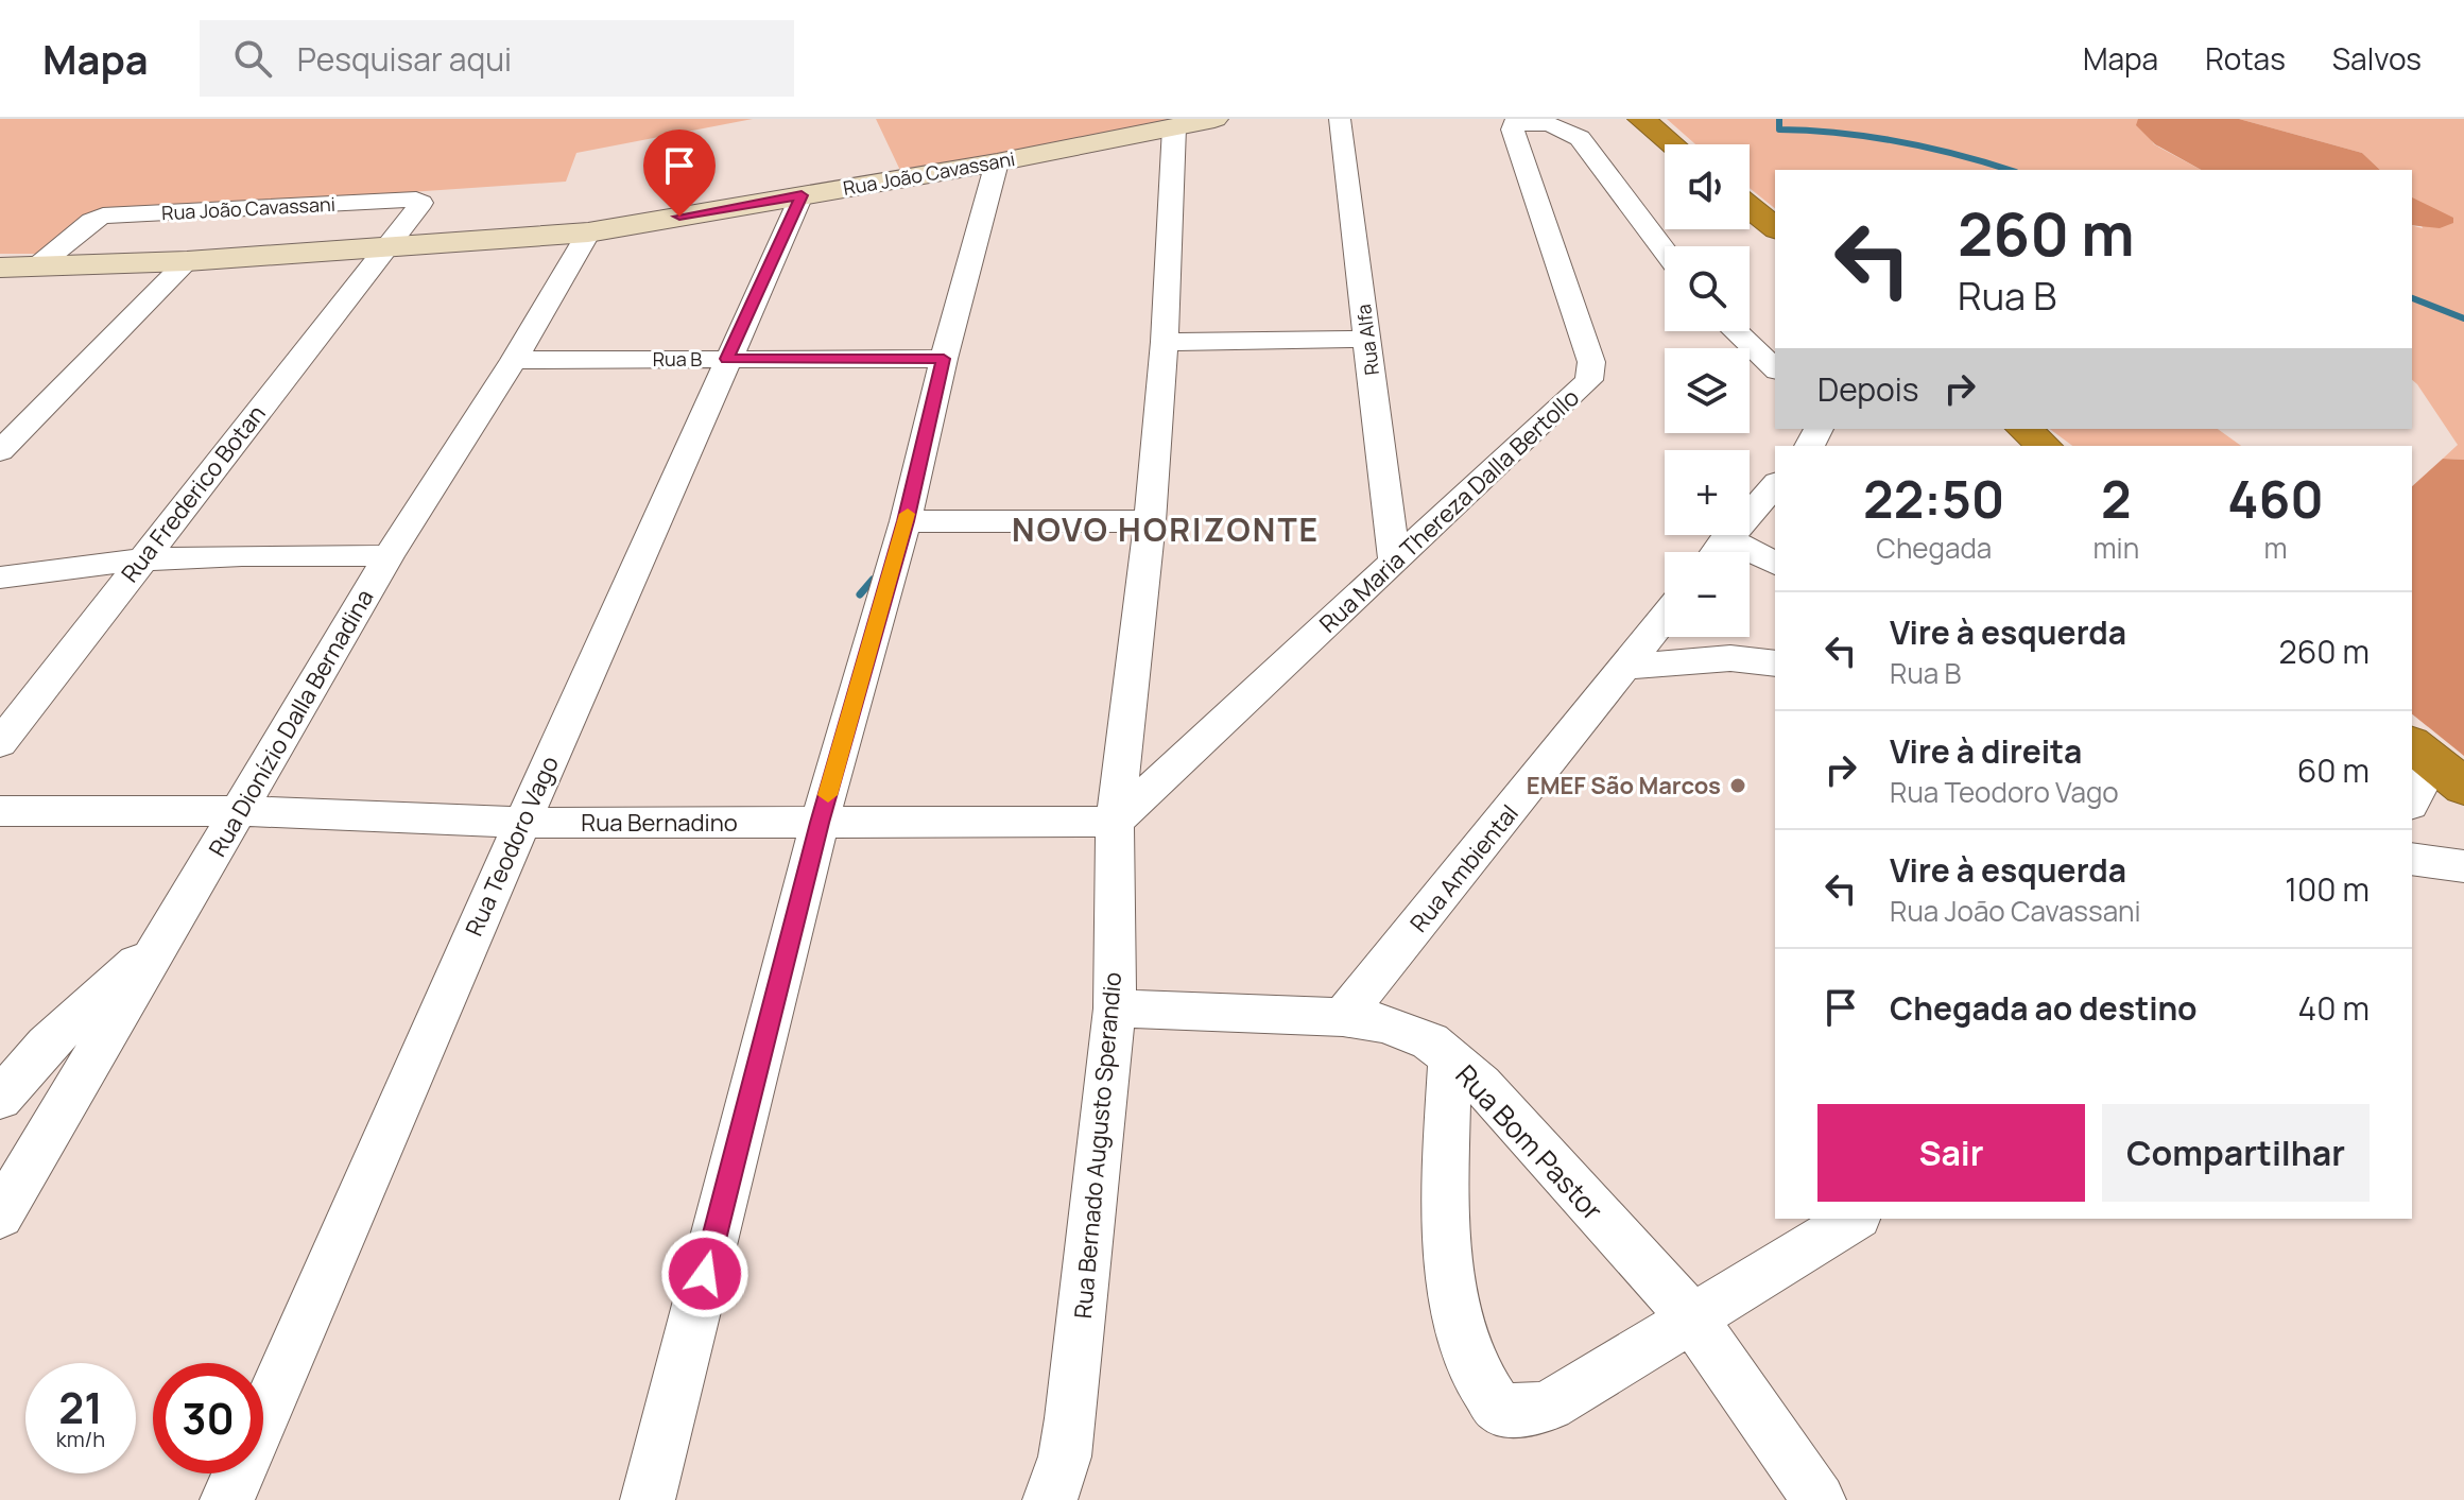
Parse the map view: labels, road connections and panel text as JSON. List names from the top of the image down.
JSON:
{
  "streets": {
    "main road": ["Rua João Cavassani"],
    "street": [
      "Rua Alfa",
      "Rua B",
      "Rua Frederico Botan",
      "Rua Maria Thereza Dalla Bertollo",
      "Rua Dionízio Dalla Bernadina",
      "Rua Bernadino",
      "Rua Teodoro Vago",
      "Rua Ambiental",
      "Rua Bom Pastor",
      "Rua Bernado Augusto Sperandio"
    ]
  },
  "crossings": [
    ["Rua João Cavassani", "Rua Frederico Botan"],
    ["Rua João Cavassani", "Rua Dionízio Dalla Bernadina"],
    ["Rua João Cavassani", "Rua Teodoro Vago"],
    ["Rua João Cavassani", "Rua Bernado Augusto Sperandio"],
    ["Rua Alfa", "Rua Maria Thereza Dalla Bertollo"],
    ["Rua B", "Rua Dionízio Dalla Bernadina"],
    ["Rua B", "Rua Teodoro Vago"],
    ["Rua Maria Thereza Dalla Bertollo", "Rua Bernadino"],
    ["Rua Maria Thereza Dalla Bertollo", "Rua Bernado Augusto Sperandio"],
    ["Rua Dionízio Dalla Bernadina", "Rua Bernadino"],
    ["Rua Bernadino", "Rua Teodoro Vago"],
    ["Rua Bernadino", "Rua Bernado Augusto Sperandio"],
    ["Rua Ambiental", "Rua Bom Pastor"],
    ["Rua Bom Pastor", "Rua Bernado Augusto Sperandio"]
  ],
  "districts": ["NOVO HORIZONTE"],
  "places": ["EMEF São Marcos"],
  "page": {
    "header": "Mapa",
    "search": "Pesquisar aqui",
    "nav": ["Mapa", "Rotas", "Salvos"],
    "map_buttons": ["+", "−"],
    "turn": ["260 m", "Rua B"],
    "then": "Depois",
    "eta": [
      "22:50",
      "Chegada",
      "2",
      "min",
      "460",
      "m"
    ],
    "list": [
      {
        "name": "Vire à esquerda",
        "note": "Rua B",
        "value": "260 m"
      },
      {
        "name": "Vire à direita",
        "note": "Rua Teodoro Vago",
        "value": "60 m"
      },
      {
        "name": "Vire à esquerda",
        "note": "Rua João Cavassani",
        "value": "100 m"
      },
      {
        "name": "Chegada ao destino",
        "value": "40 m"
      }
    ],
    "buttons": ["Sair", "Compartilhar"],
    "speed": "21 km/h",
    "limit": "30"
  }
}
